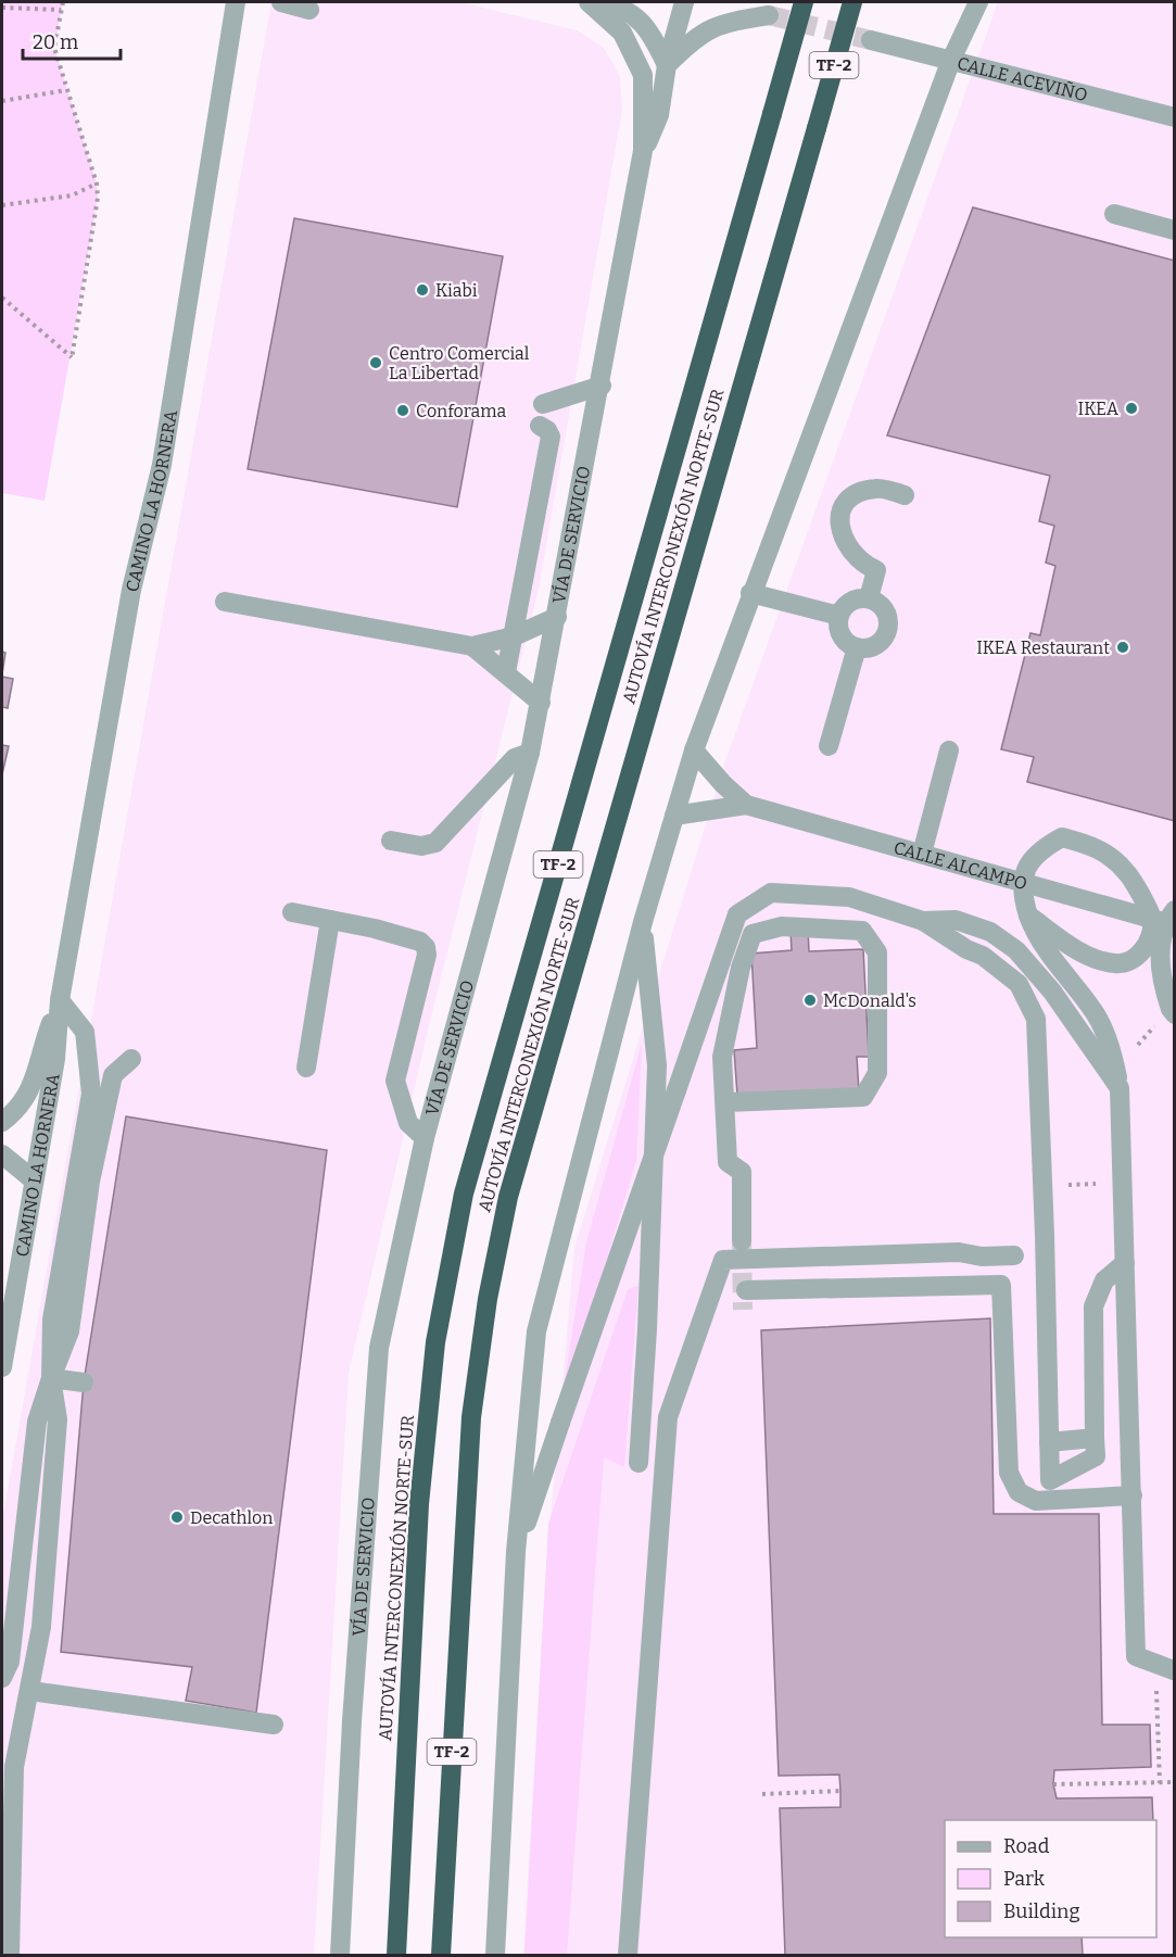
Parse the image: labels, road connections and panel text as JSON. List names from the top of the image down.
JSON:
{
  "streets": {
    "highway": ["TF-2", "AUTOVÍA INTERCONEXIÓN NORTE-SUR"],
    "street": [
      "CALLE ACEVIÑO",
      "CAMINO LA HORNERA",
      "VÍA DE SERVICIO",
      "CALLE ALCAMPO"
    ]
  },
  "places": [
    "Kiabi",
    "Centro Comercial La Libertad",
    "IKEA",
    "Conforama",
    "IKEA Restaurant",
    "McDonald's",
    "Decathlon"
  ],
  "legend": ["Road", "Park", "Building"],
  "scale_bar": "20 m"
}
